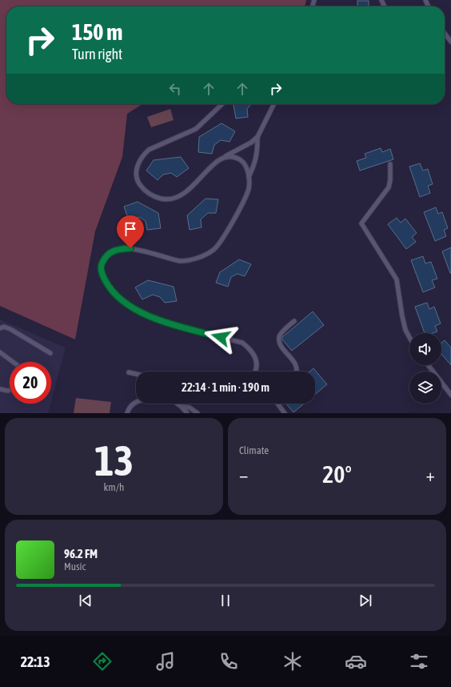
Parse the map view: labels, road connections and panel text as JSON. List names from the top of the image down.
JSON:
{
  "page": {
    "turn": ["150 m", "Turn right"],
    "limit": "20",
    "trip": "22:14 · 1 min · 190 m",
    "tile": [
      ["13", "km/h"],
      "Climate"
    ],
    "heat": ["−", "20°", "+"],
    "song": ["96.2 FM", "Music"],
    "tabs": "22:13"
  }
}
